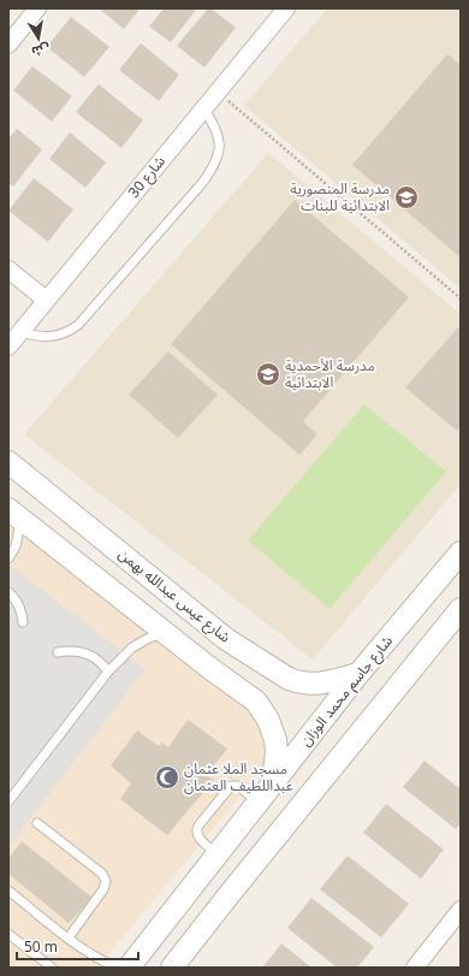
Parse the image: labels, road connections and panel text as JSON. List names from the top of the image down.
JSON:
{
  "streets": {
    "street": ["شارع 30", "شارع عيس عبدالله بهمن", "شارع جاسم محمد الوزان"]
  },
  "crossings": [
    ["شارع عيس عبدالله بهمن", "شارع جاسم محمد الوزان"]
  ],
  "places": {
    "school or university": ["مدرسة المنصورية الابتدائية للبنات", "مدرسة الأحمدية الابتدائية"],
    "mosque": ["مسجد الملا عثمان عبداللطيف العثمان"]
  },
  "scale_bar": "50 m",
  "north": "bottom"
}
